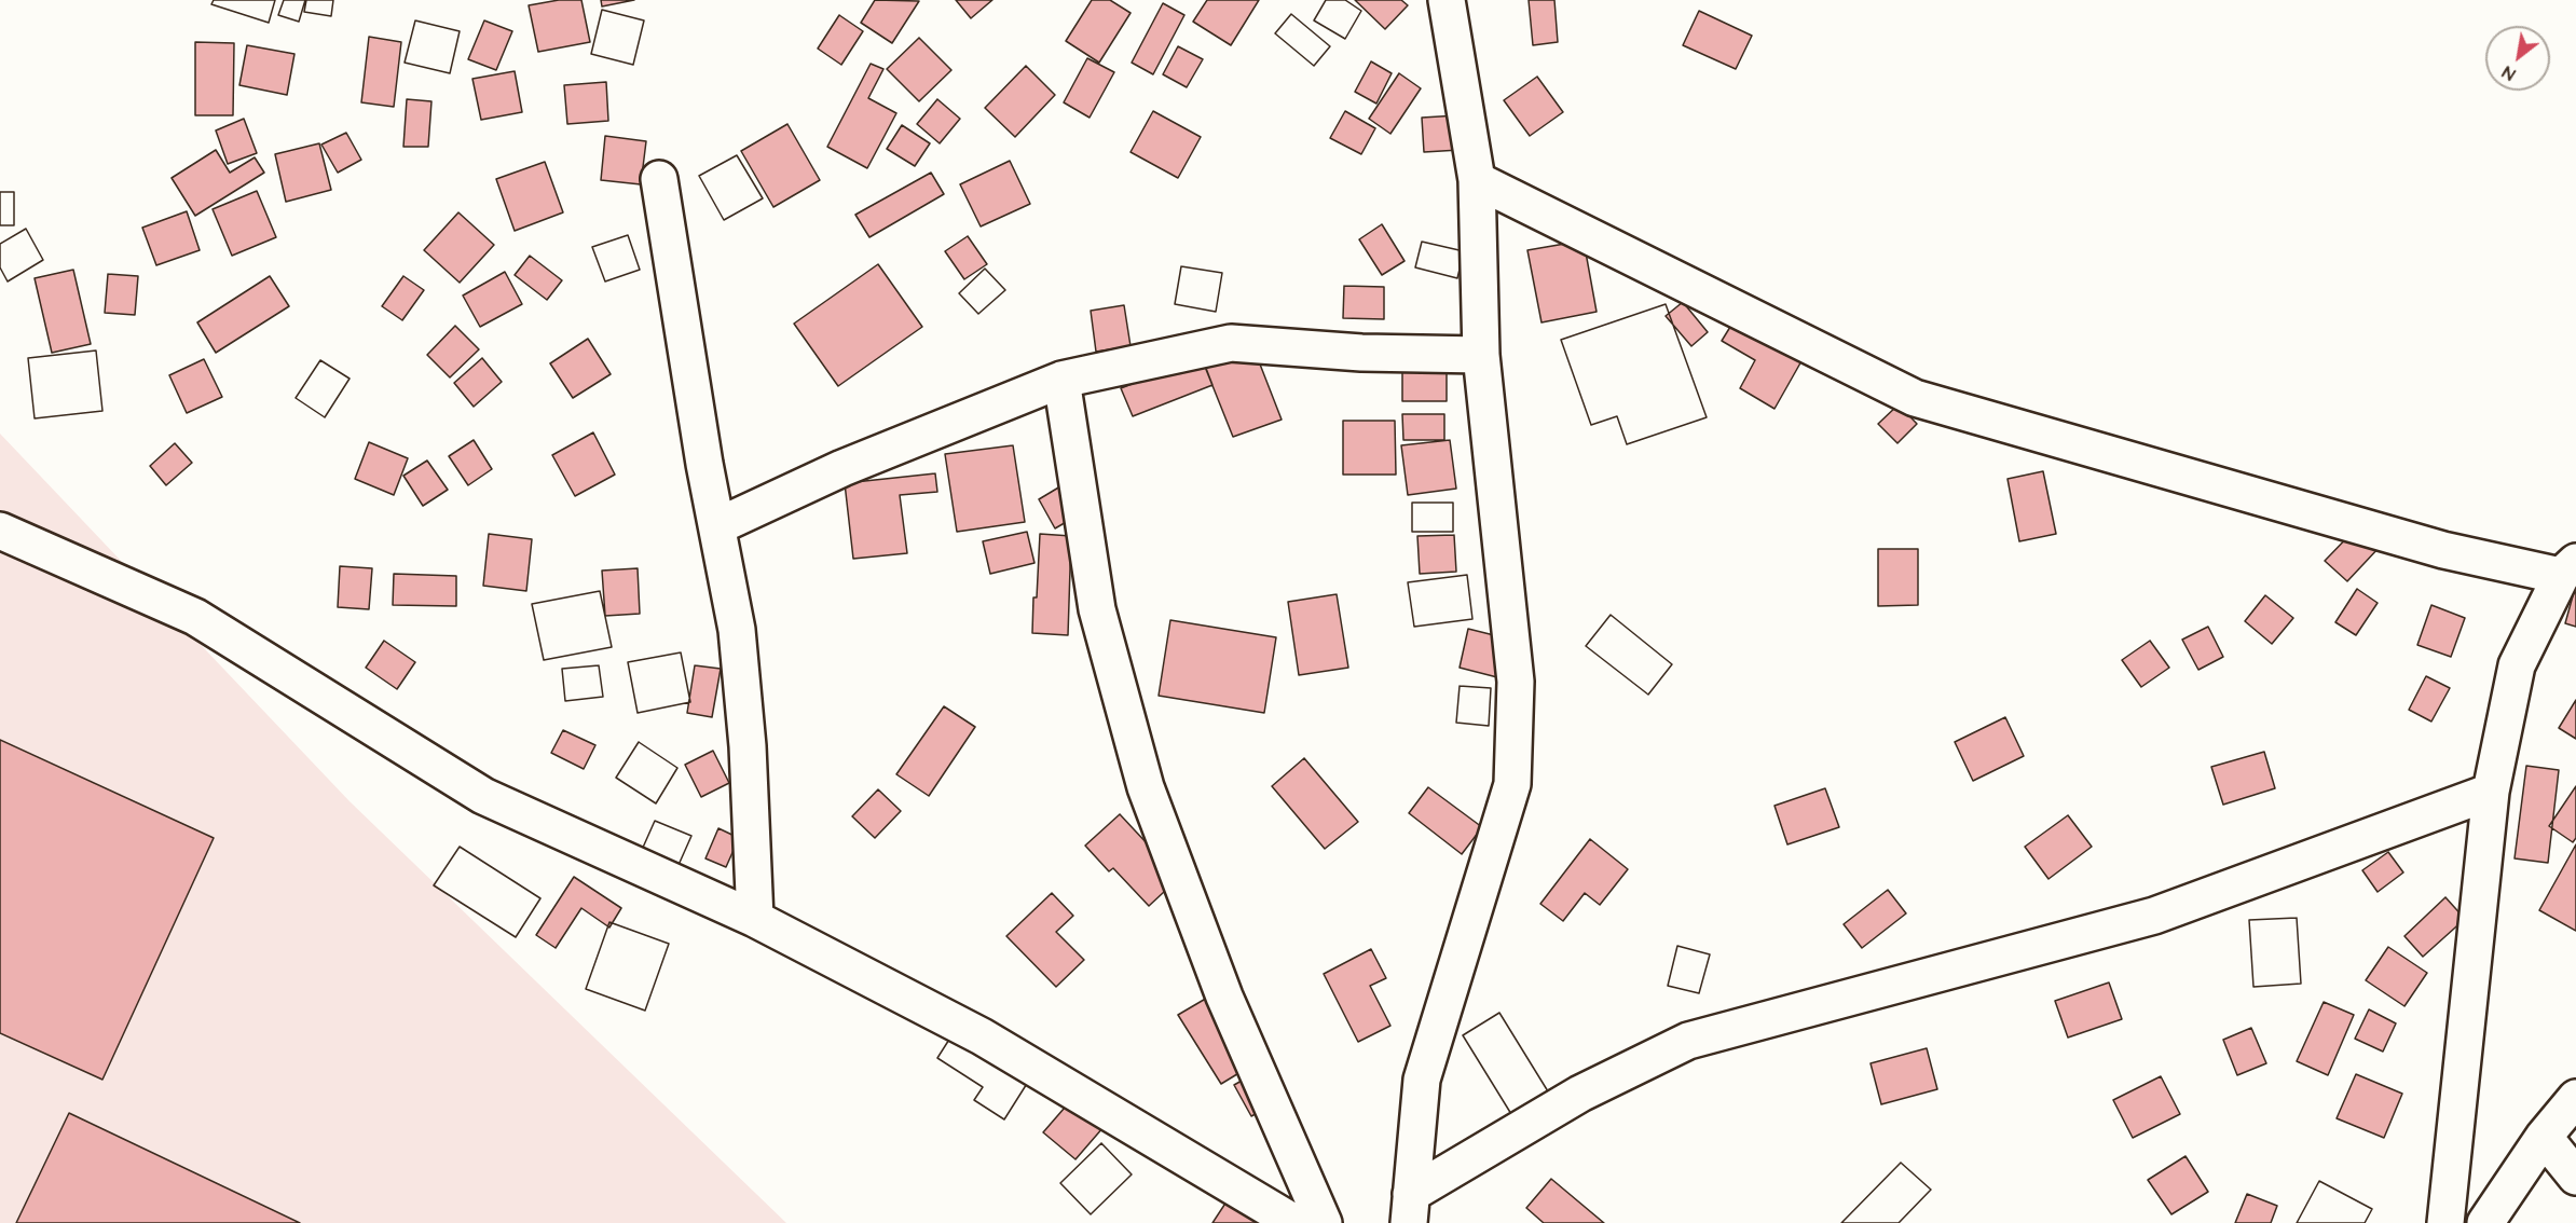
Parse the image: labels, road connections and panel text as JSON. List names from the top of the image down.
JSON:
{
  "north": "bottom left"
}
